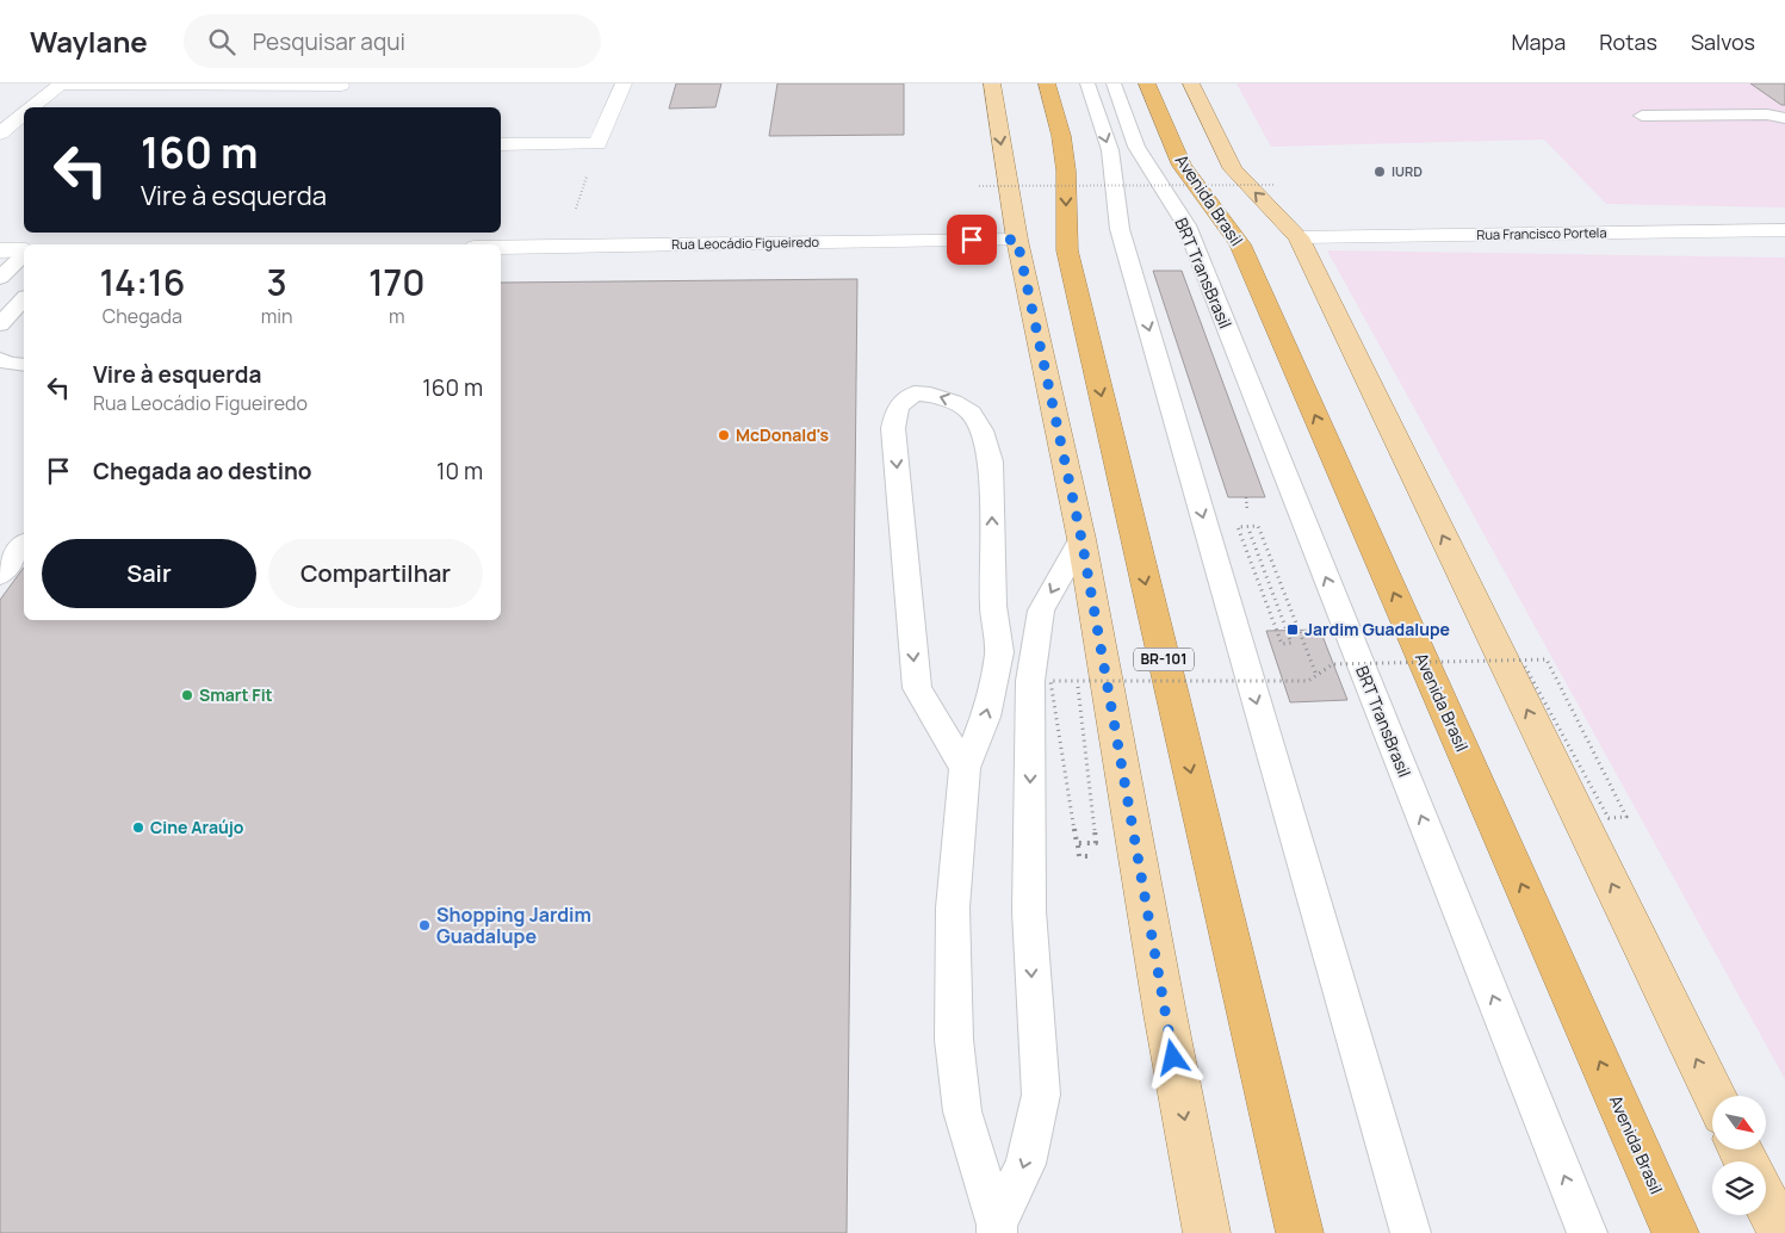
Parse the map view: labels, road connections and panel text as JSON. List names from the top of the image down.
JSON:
{
  "streets": {
    "highway": ["Avenida Brasil", "BR-101"],
    "street": ["Rua Francisco Portela", "Rua Leocádio Figueiredo"],
    "lane": ["BRT TransBrasil"]
  },
  "places": {
    "other": [
      "IURD",
      "McDonald's",
      "Smart Fit",
      "Cine Araújo",
      "Shopping Jardim Guadalupe"
    ],
    "transit": ["Jardim Guadalupe"]
  },
  "north": "bottom right",
  "page": {
    "header": "Waylane",
    "search": "Pesquisar aqui",
    "nav": ["Mapa", "Rotas", "Salvos"],
    "turn": ["160 m", "Vire à esquerda"],
    "eta": [
      "14:16",
      "Chegada",
      "3",
      "min",
      "170",
      "m"
    ],
    "list": [
      {
        "name": "Vire à esquerda",
        "note": "Rua Leocádio Figueiredo",
        "value": "160 m"
      },
      {
        "name": "Chegada ao destino",
        "value": "10 m"
      }
    ],
    "buttons": ["Sair", "Compartilhar"]
  }
}
